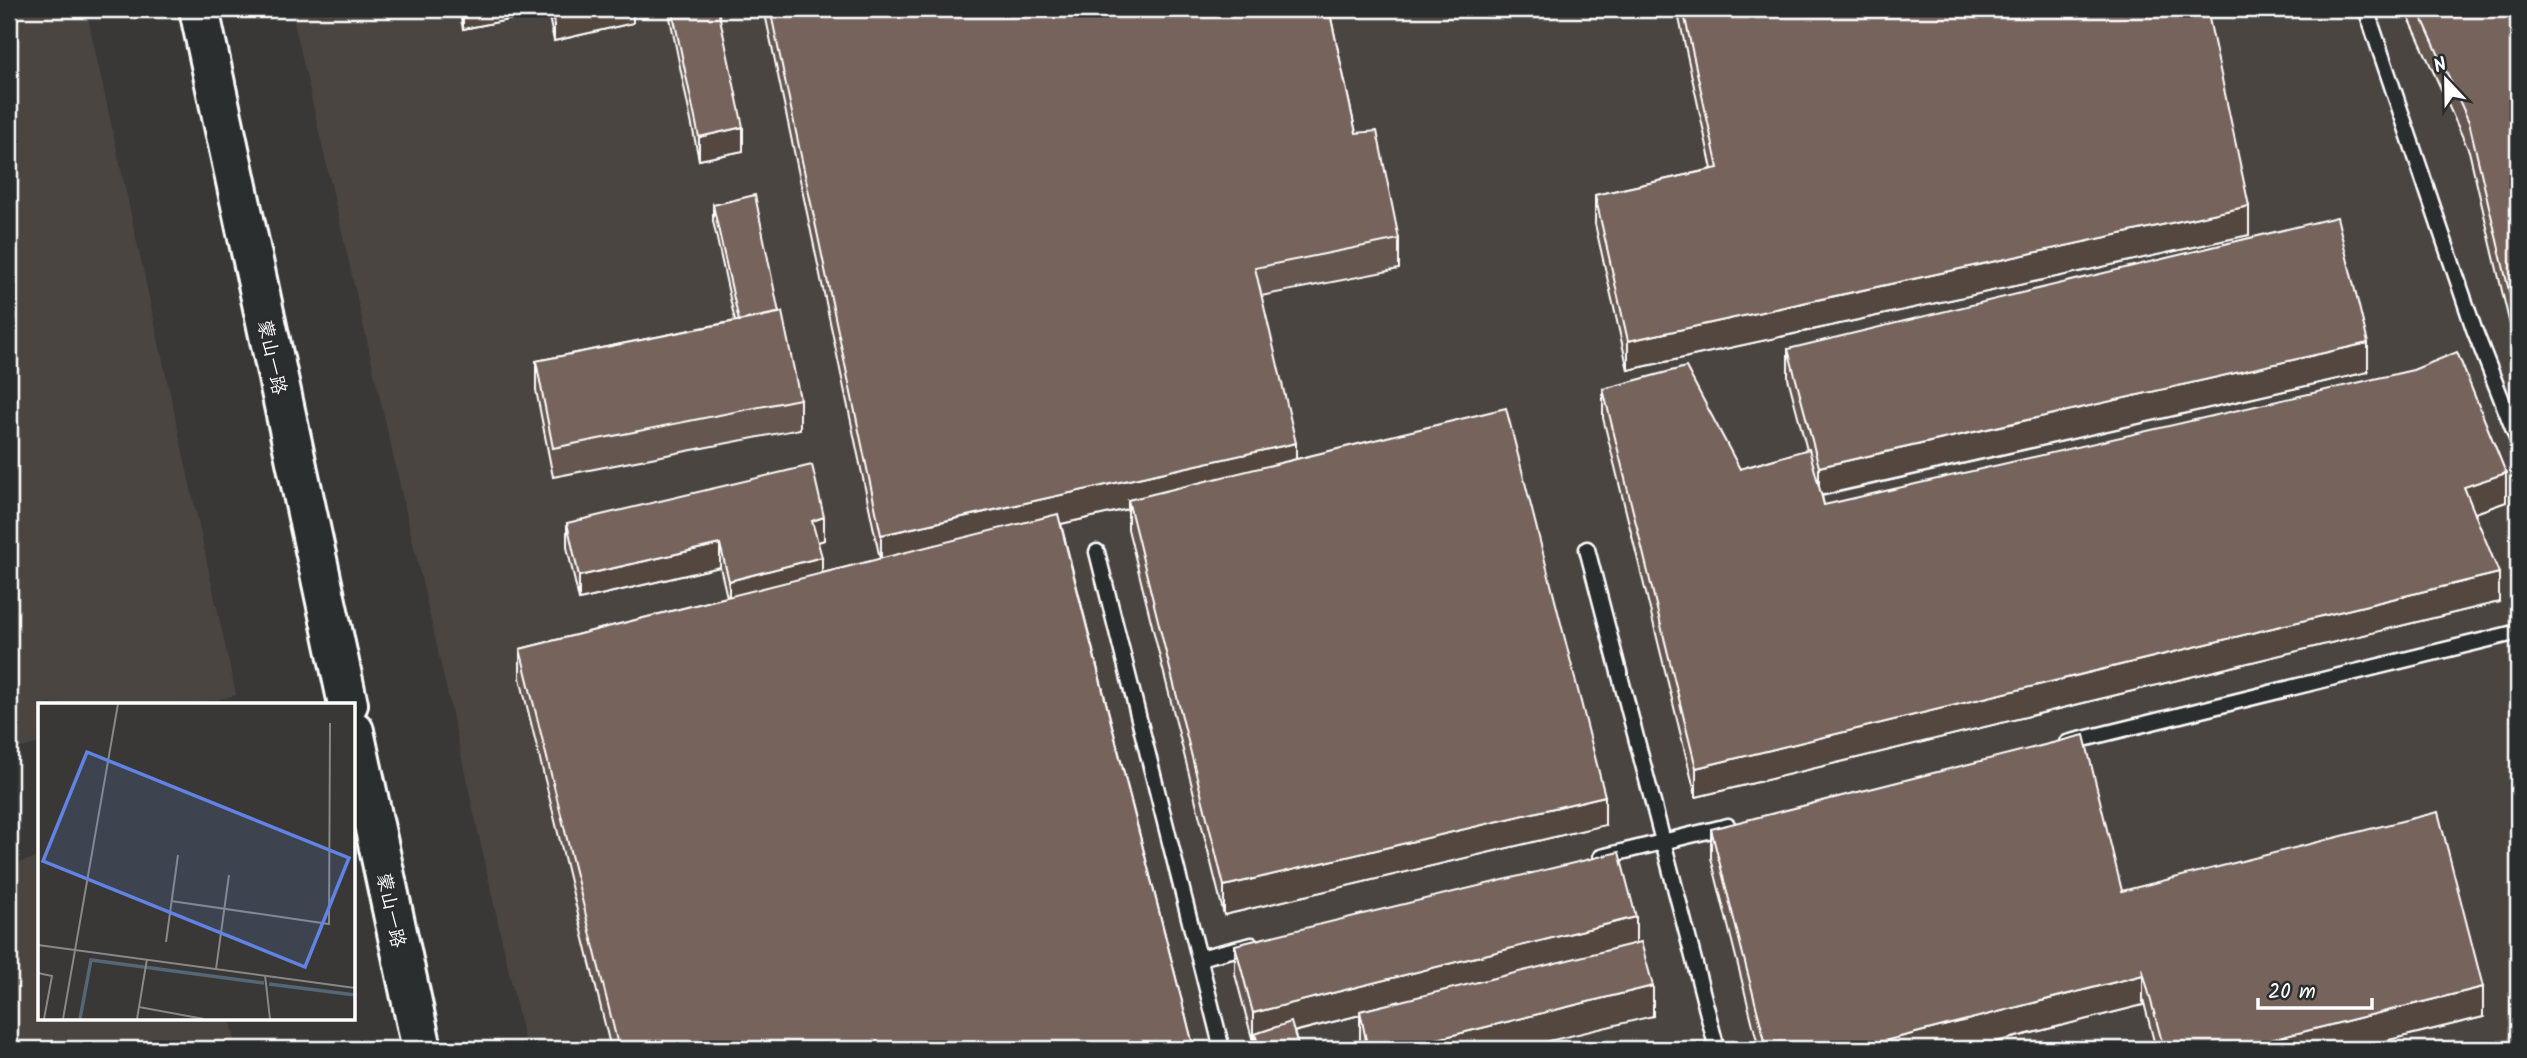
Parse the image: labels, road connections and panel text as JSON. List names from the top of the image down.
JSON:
{
  "streets": {
    "main road": ["蒙山一路"]
  },
  "scale_bar": "20 m",
  "north": "top"
}
